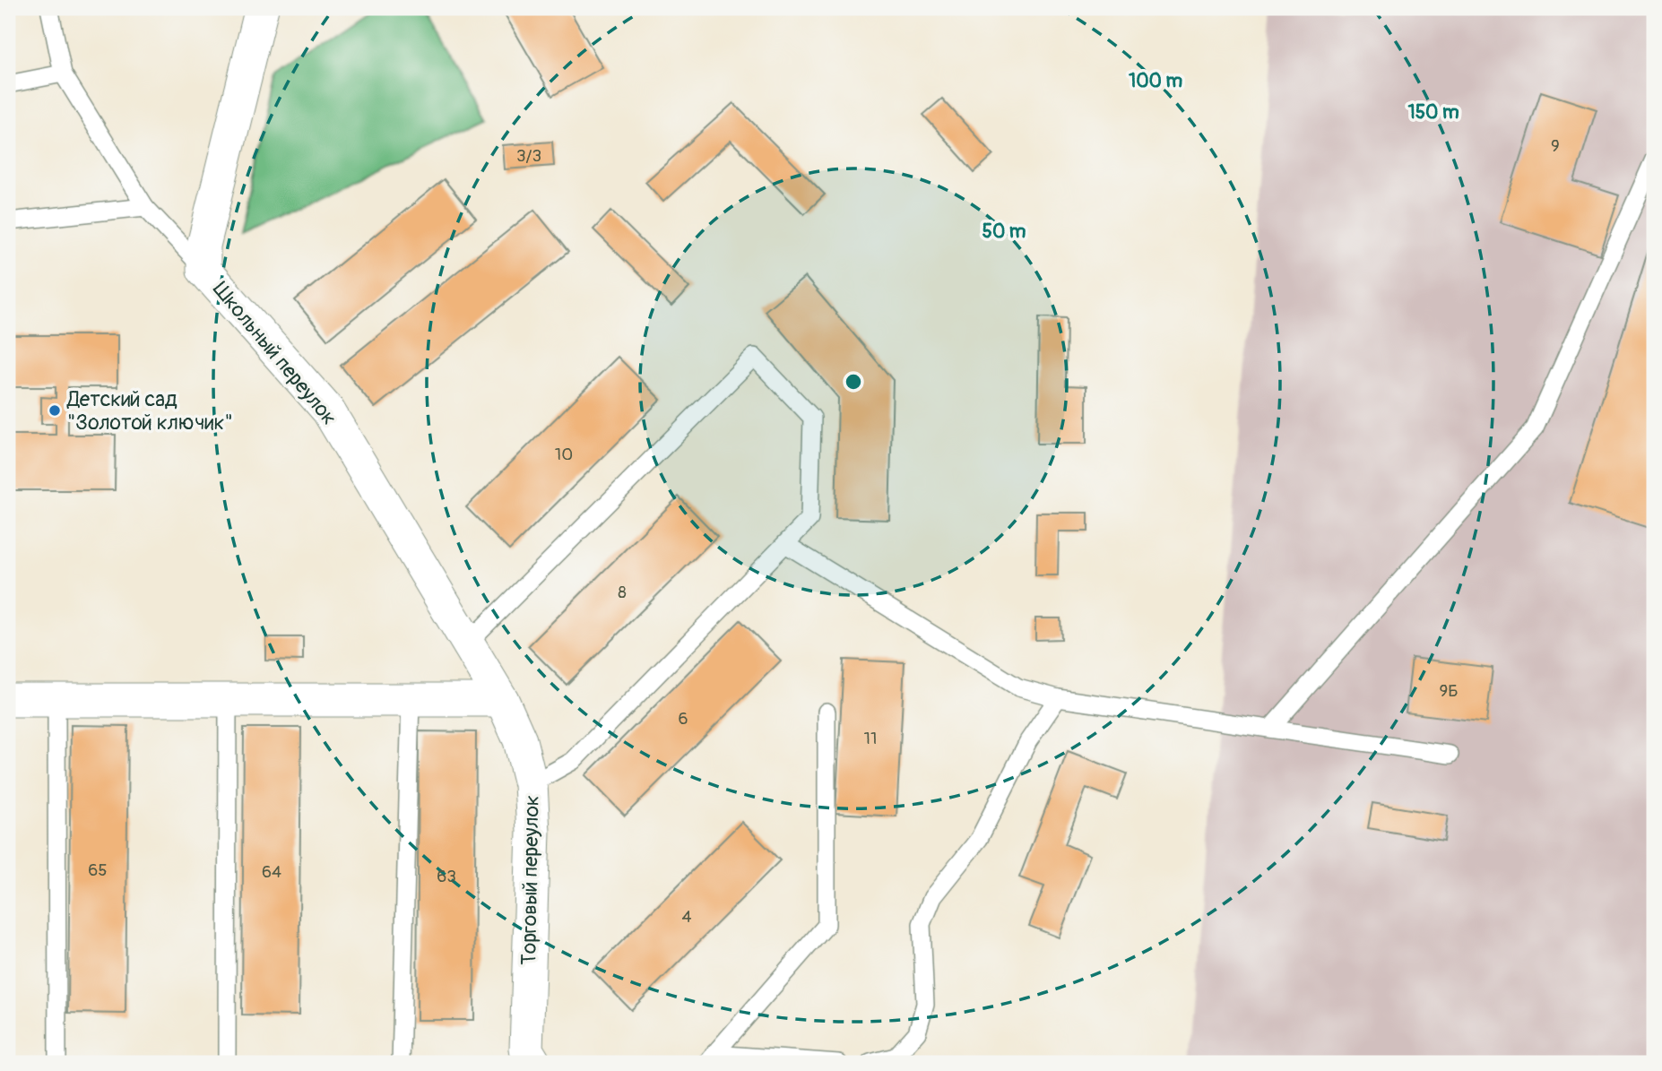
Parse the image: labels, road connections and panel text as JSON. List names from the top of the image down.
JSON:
{
  "streets": {
    "street": ["Школьный переулок", "Торговый переулок"]
  },
  "crossings": [
    ["Школьный переулок", "Торговый переулок"]
  ],
  "places": ["Детский сад \"Золотой ключик\""],
  "house_numbers": [
    "9",
    "3/3",
    "10",
    "8",
    "9Б",
    "6",
    "11",
    "65",
    "64",
    "63",
    "4"
  ],
  "rings": ["100 m", "150 m", "50 m"]
}
